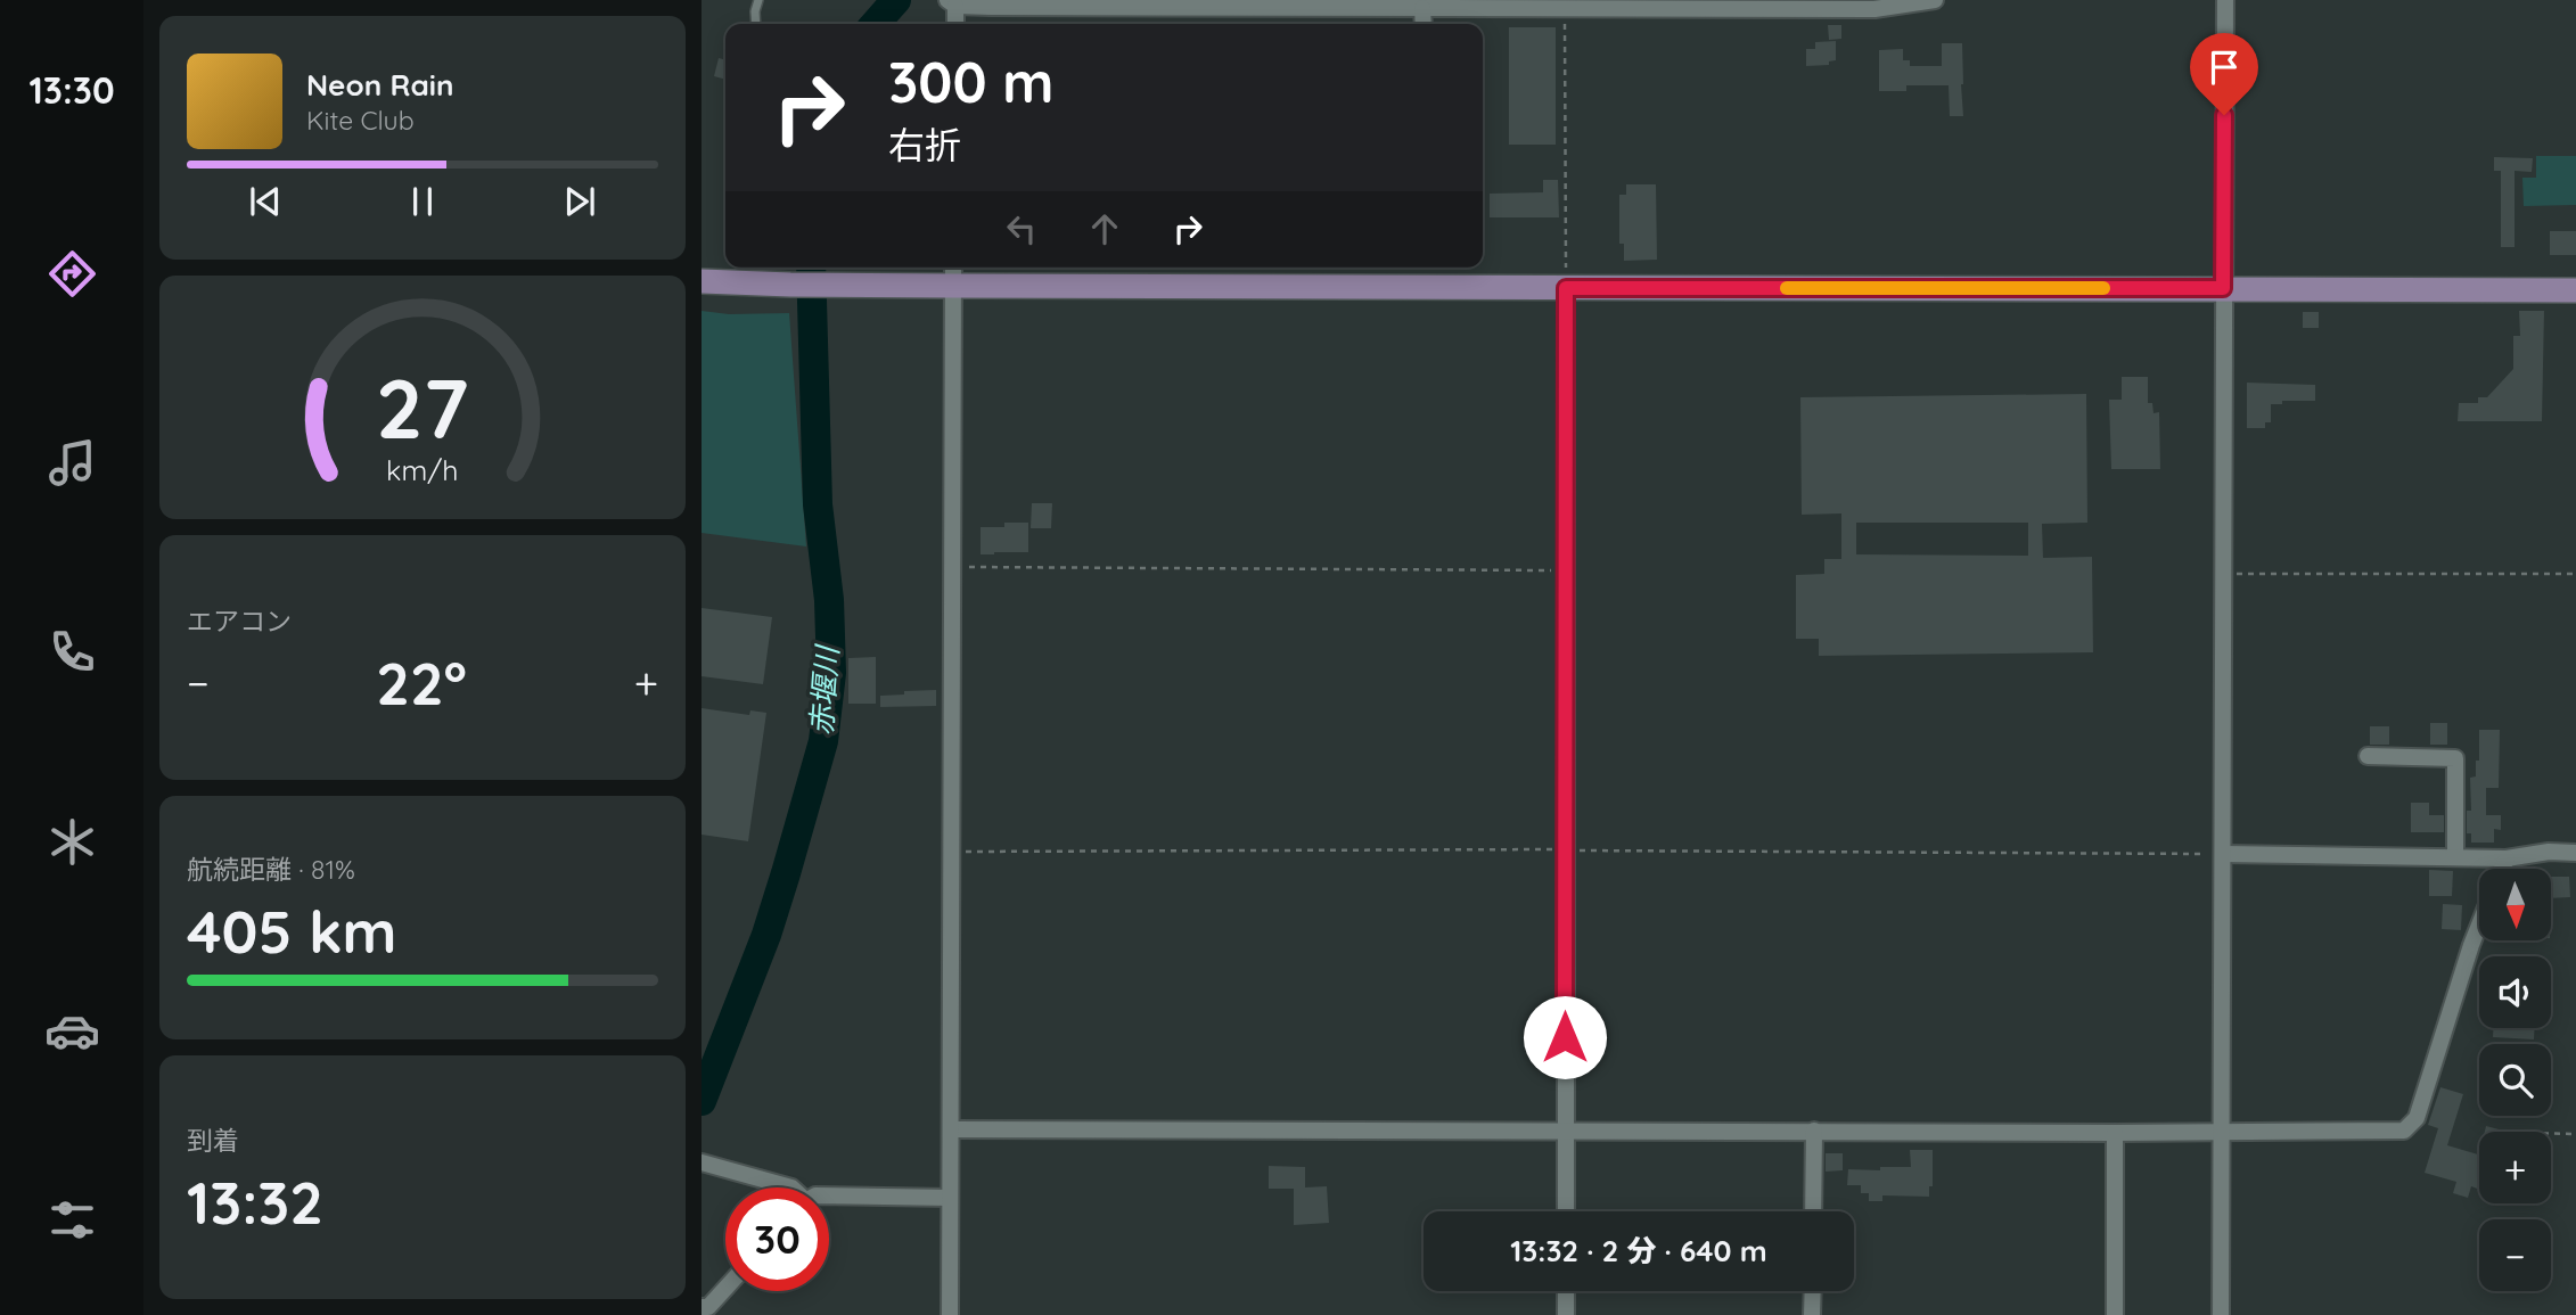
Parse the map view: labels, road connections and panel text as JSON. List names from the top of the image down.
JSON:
{
  "water": ["赤堰川"],
  "north": "bottom",
  "page": {
    "tabs": "13:30",
    "turn": ["300 m", "右折"],
    "song": ["Neon Rain", "Kite Club"],
    "tile": [
      "エアコン",
      ["航続距離 · 81%", "405 km"],
      ["到着", "13:32"]
    ],
    "heat": ["−", "22°", "+"],
    "map_buttons": ["+", "−"],
    "limit": "30",
    "trip": "13:32 · 2 分 · 640 m",
    "gauge": ["27", "km/h"]
  }
}
